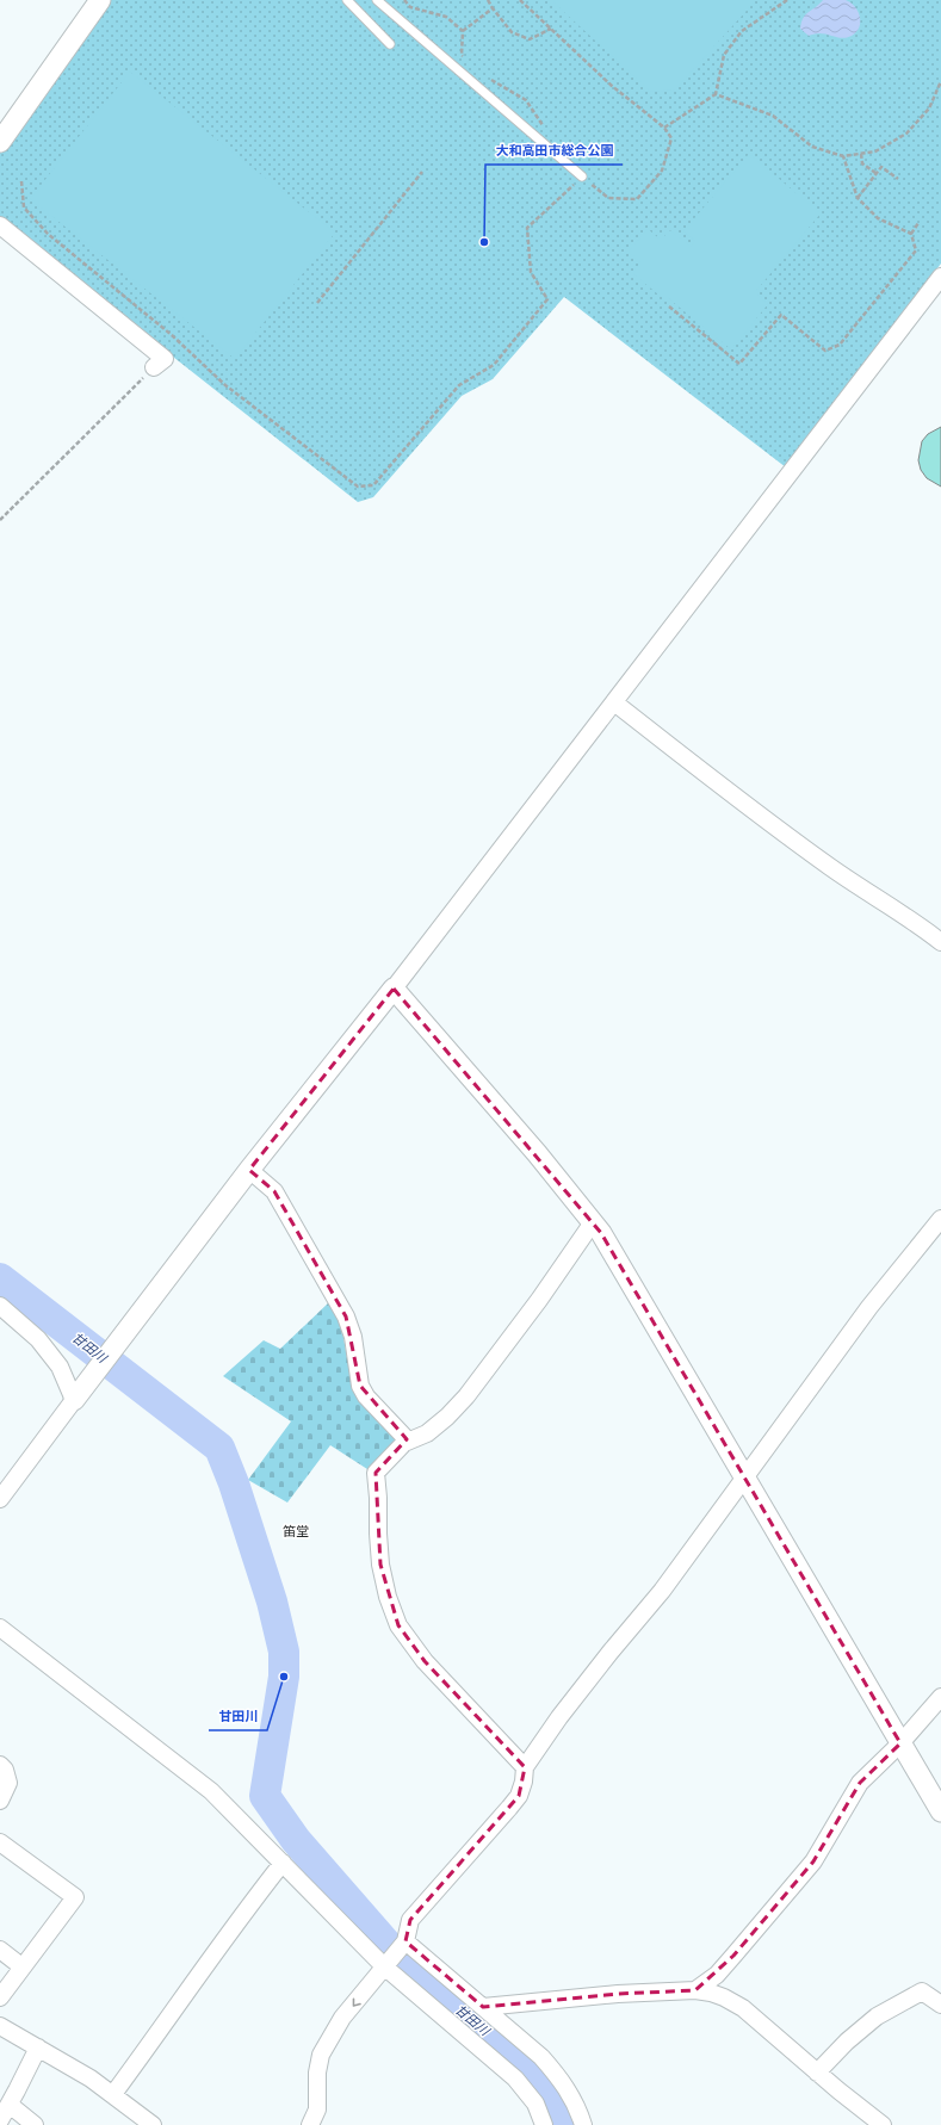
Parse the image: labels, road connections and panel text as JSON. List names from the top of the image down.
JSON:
{
  "districts": ["笛堂"],
  "water": ["甘田川"],
  "places": ["大和高田市総合公園", "甘田川"]
}
